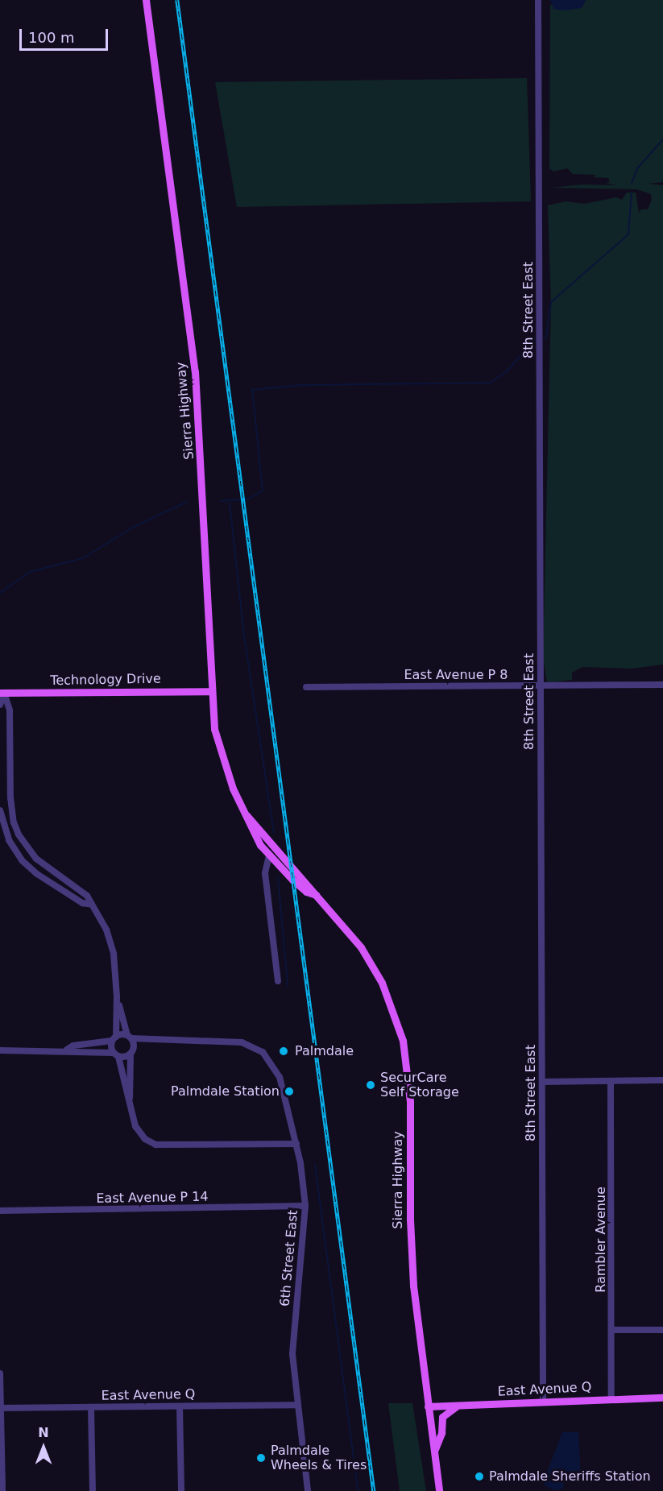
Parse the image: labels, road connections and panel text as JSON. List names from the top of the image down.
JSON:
{
  "streets": {
    "main road": ["Sierra Highway", "Technology Drive", "East Avenue Q"],
    "street": [
      "8th Street East",
      "East Avenue P 8",
      "East Avenue P 14",
      "Rambler Avenue",
      "6th Street East"
    ]
  },
  "crossings": [
    ["8th Street East", "East Avenue P 8"],
    ["8th Street East", "East Avenue Q"],
    ["Sierra Highway", "Technology Drive"],
    ["Sierra Highway", "East Avenue Q"],
    ["East Avenue P 14", "6th Street East"],
    ["Rambler Avenue", "East Avenue Q"],
    ["6th Street East", "East Avenue Q"]
  ],
  "places": [
    "Palmdale",
    "SecurCare Self Storage",
    "Palmdale Station",
    "Palmdale Wheels & Tires",
    "Palmdale Sheriffs Station"
  ],
  "scale_bar": "100 m",
  "north": "top"
}
